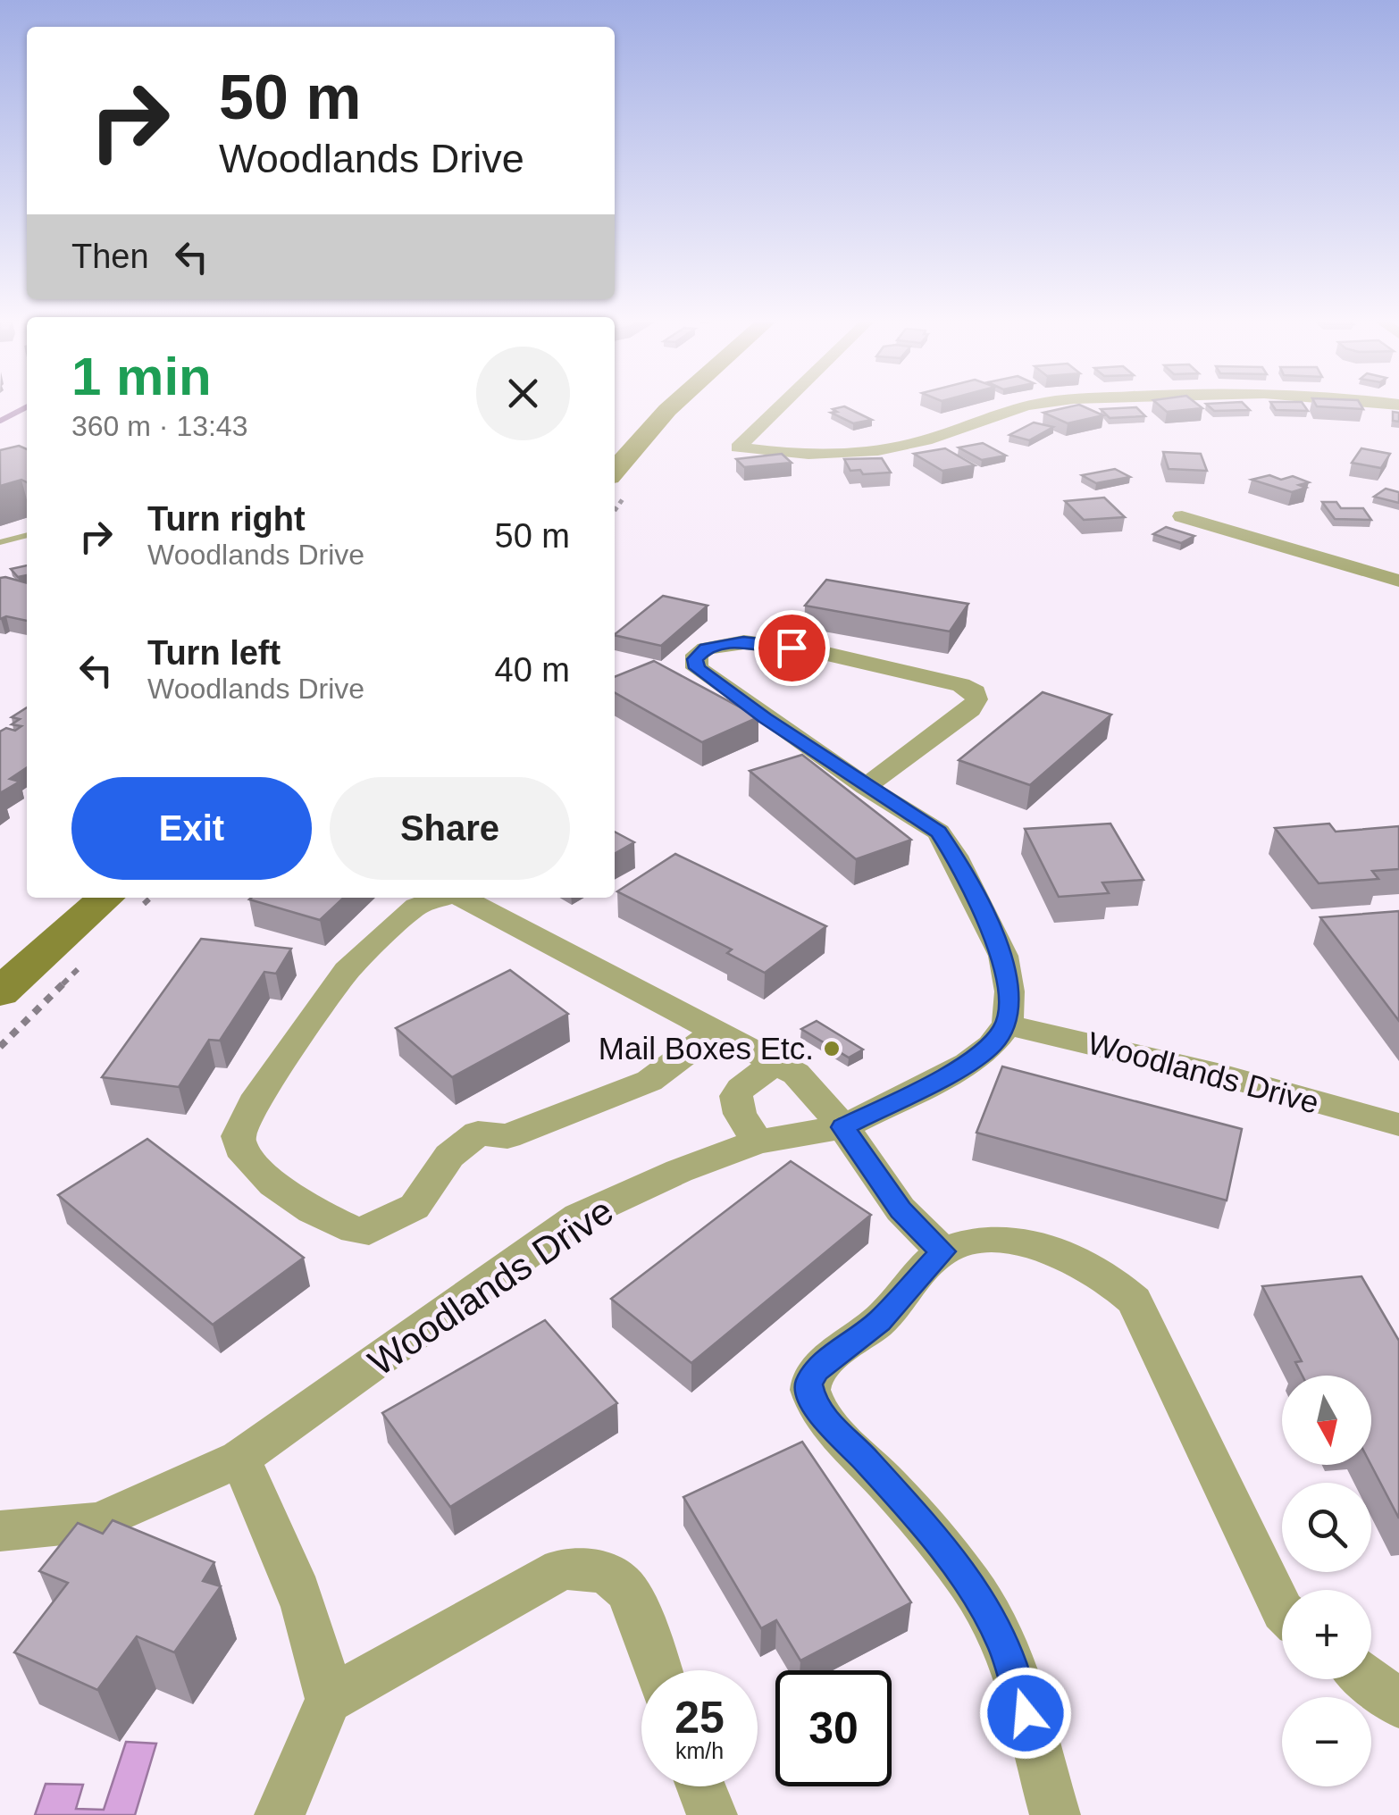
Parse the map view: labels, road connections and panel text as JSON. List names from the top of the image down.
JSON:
{
  "streets": {
    "street": ["Woodlands Drive"]
  },
  "places": ["Mail Boxes Etc."],
  "north": "bottom",
  "page": {
    "turn": ["50 m", "Woodlands Drive"],
    "then": "Then",
    "heading": ["1 min", "360 m · 13:43"],
    "list": [
      {
        "name": "Turn right",
        "note": "Woodlands Drive",
        "value": "50 m"
      },
      {
        "name": "Turn left",
        "note": "Woodlands Drive",
        "value": "40 m"
      }
    ],
    "buttons": ["Exit", "Share"],
    "map_buttons": ["+", "−"],
    "speed": "25 km/h",
    "limit": "30"
  }
}
